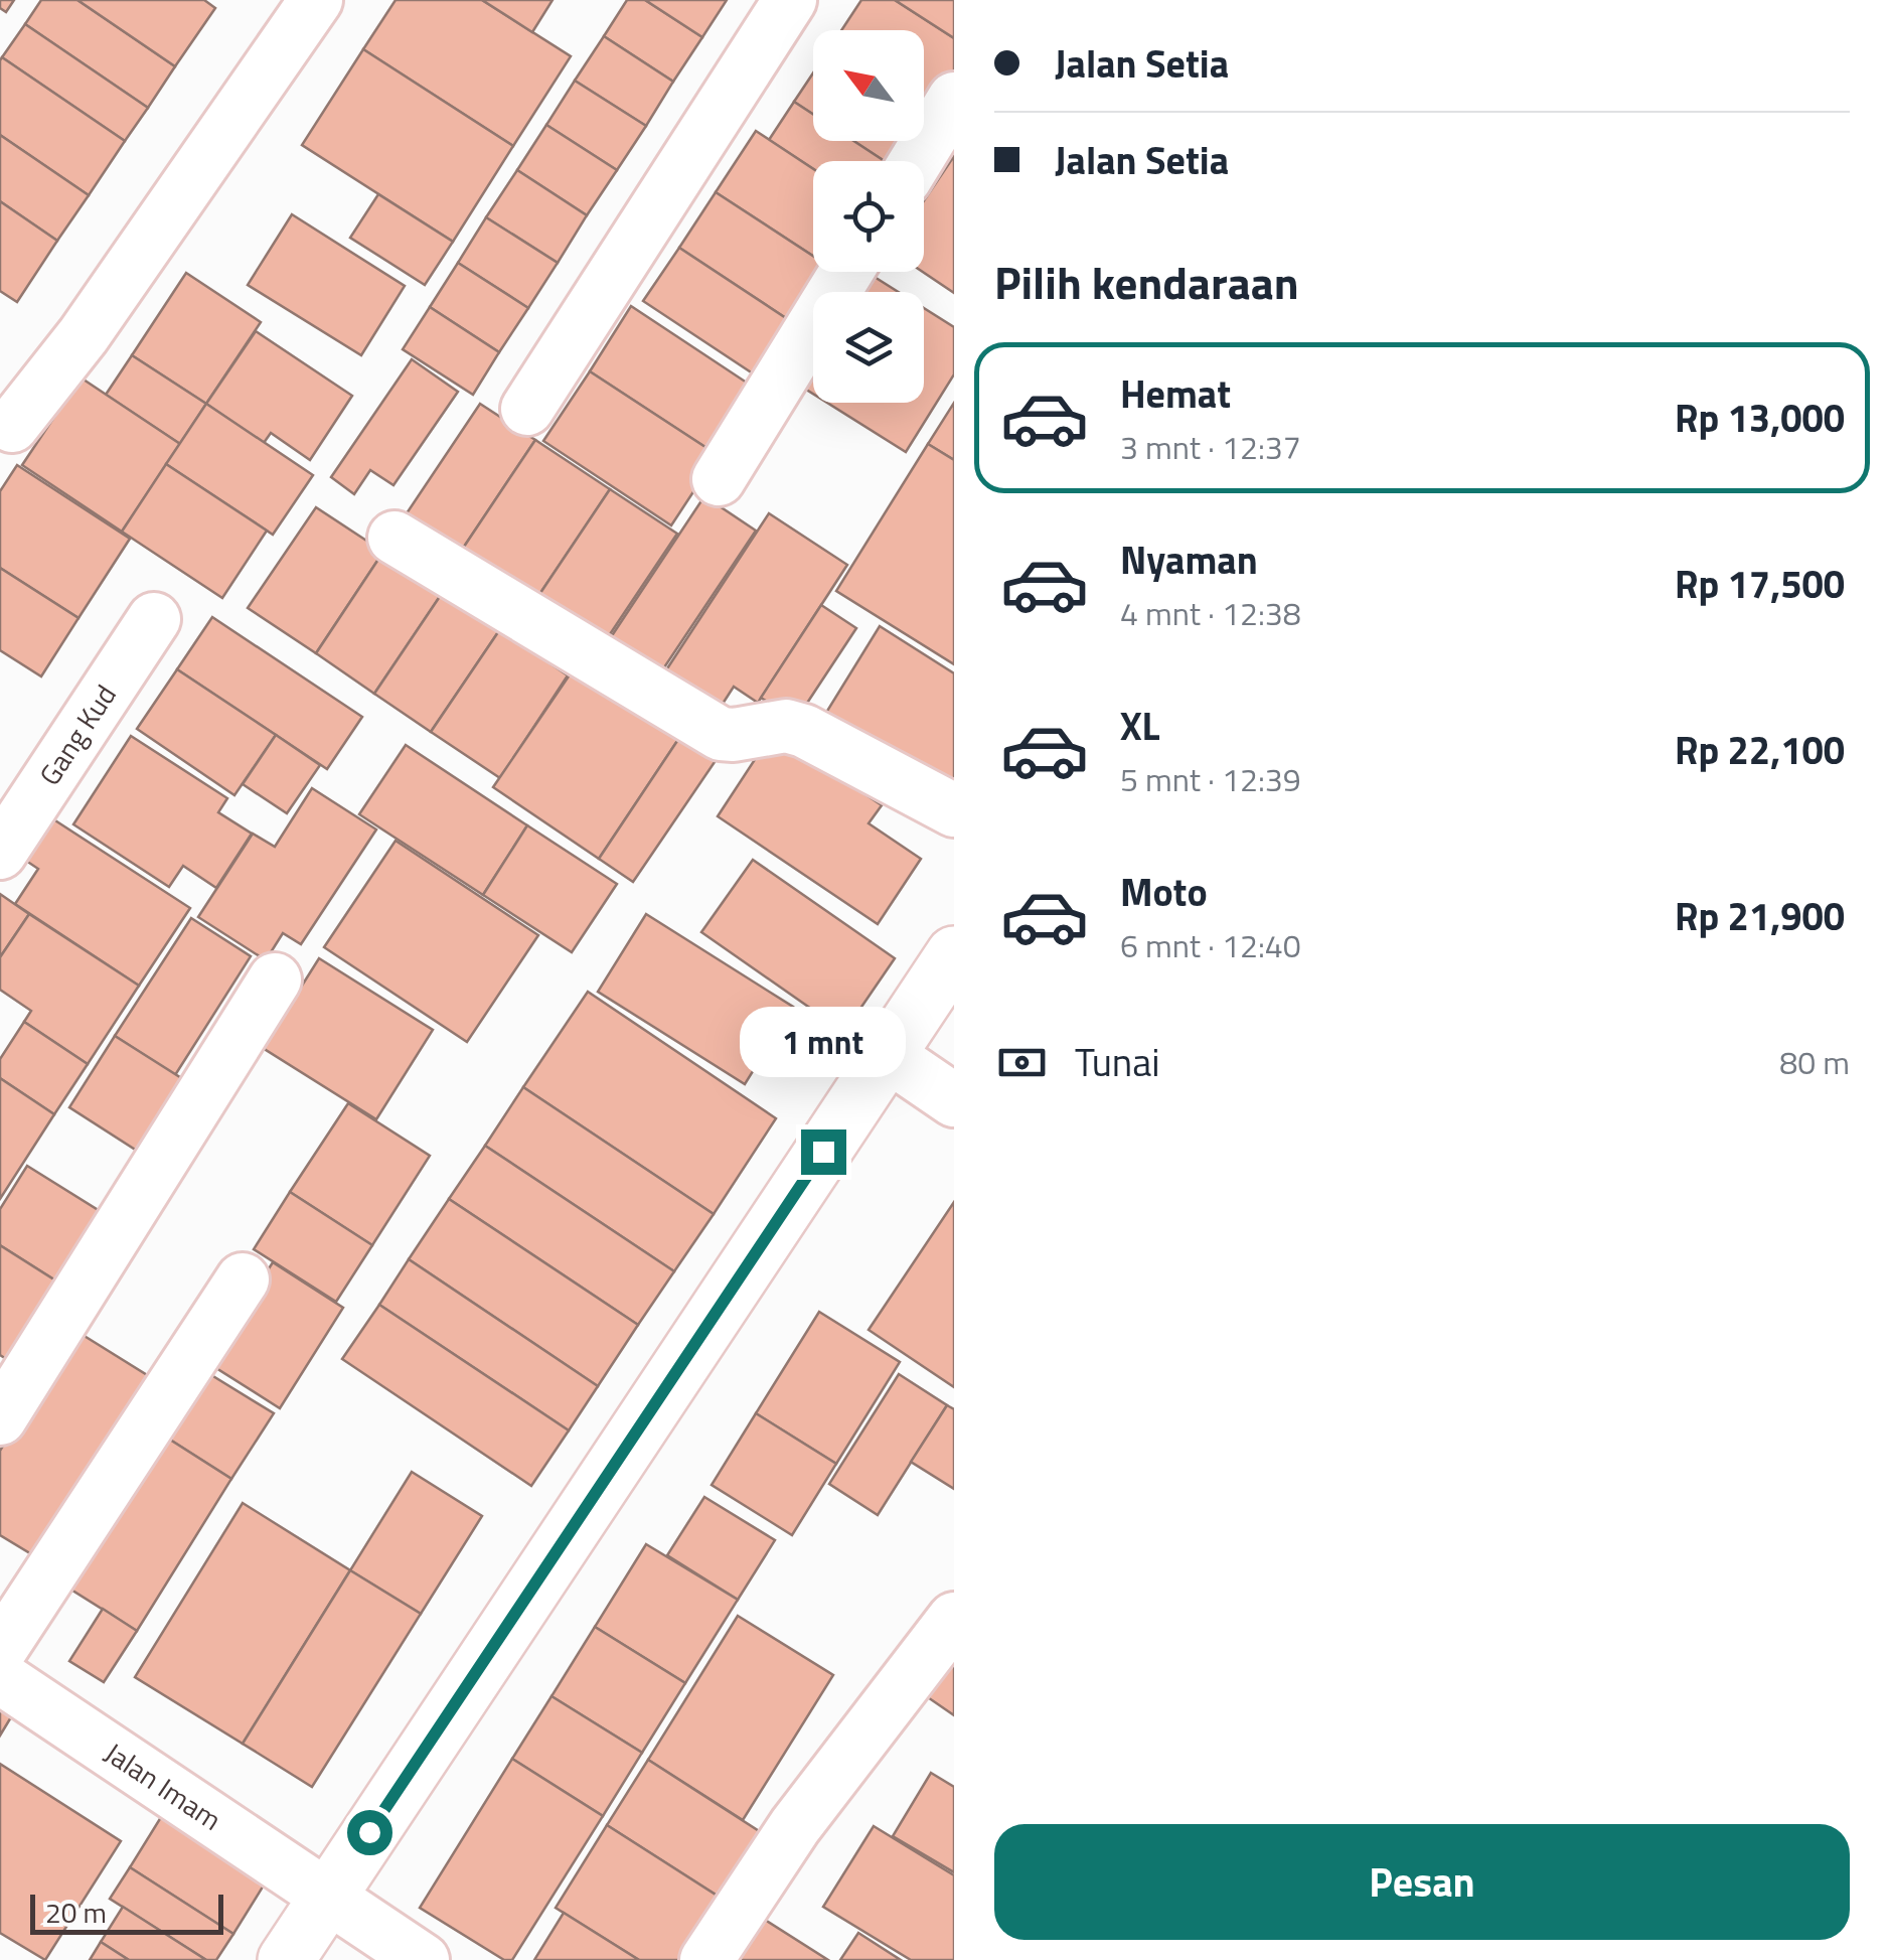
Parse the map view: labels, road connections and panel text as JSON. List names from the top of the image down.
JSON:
{
  "streets": {
    "street": ["Gang Kud", "Jalan Imam"]
  },
  "scale_bar": "20 m",
  "north": "top left",
  "page": {
    "banner": ["Jalan Setia", "Jalan Setia"],
    "heading": "Pilih kendaraan",
    "list": [
      {
        "name": "Hemat",
        "note": "3 mnt · 12:37",
        "value": "Rp 13,000"
      },
      {
        "name": "Nyaman",
        "note": "4 mnt · 12:38",
        "value": "Rp 17,500"
      },
      {
        "name": "XL",
        "note": "5 mnt · 12:39",
        "value": "Rp 22,100"
      },
      {
        "name": "Moto",
        "note": "6 mnt · 12:40",
        "value": "Rp 21,900"
      }
    ],
    "bubble": "1 mnt",
    "pay": ["Tunai", "80 m"],
    "buttons": "Pesan",
    "scale": "20 m"
  }
}
